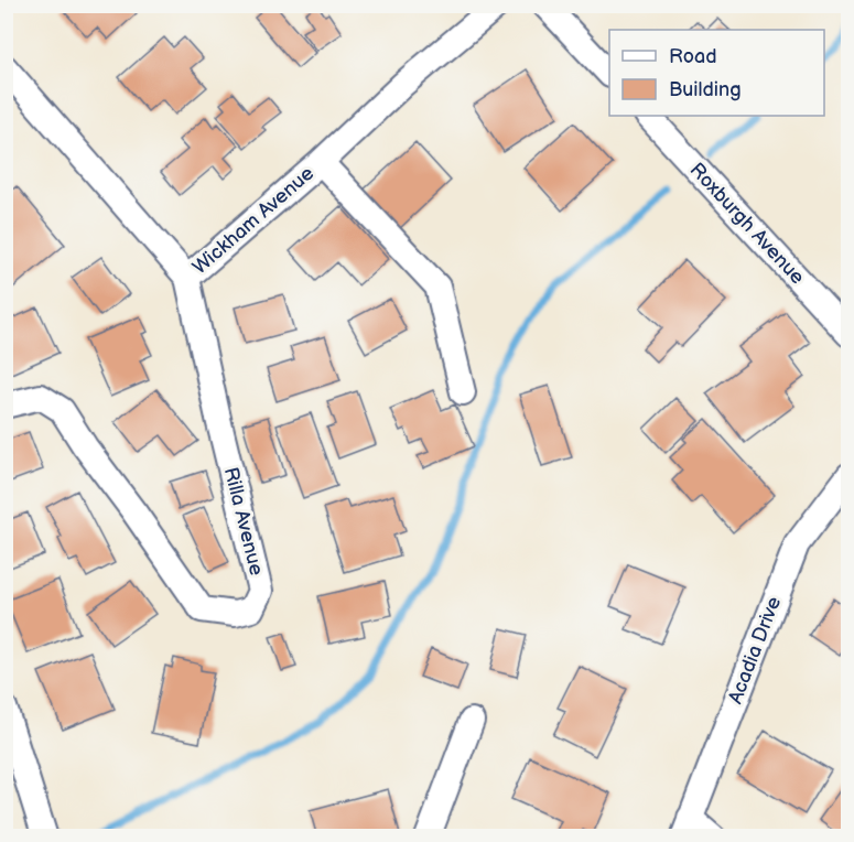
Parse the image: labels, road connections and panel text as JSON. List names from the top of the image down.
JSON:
{
  "streets": {
    "street": [
      "Wickham Avenue",
      "Roxburgh Avenue",
      "Rilla Avenue",
      "Acadia Drive"
    ]
  },
  "crossings": [
    ["Wickham Avenue", "Rilla Avenue"]
  ],
  "legend": ["Road", "Building"]
}
